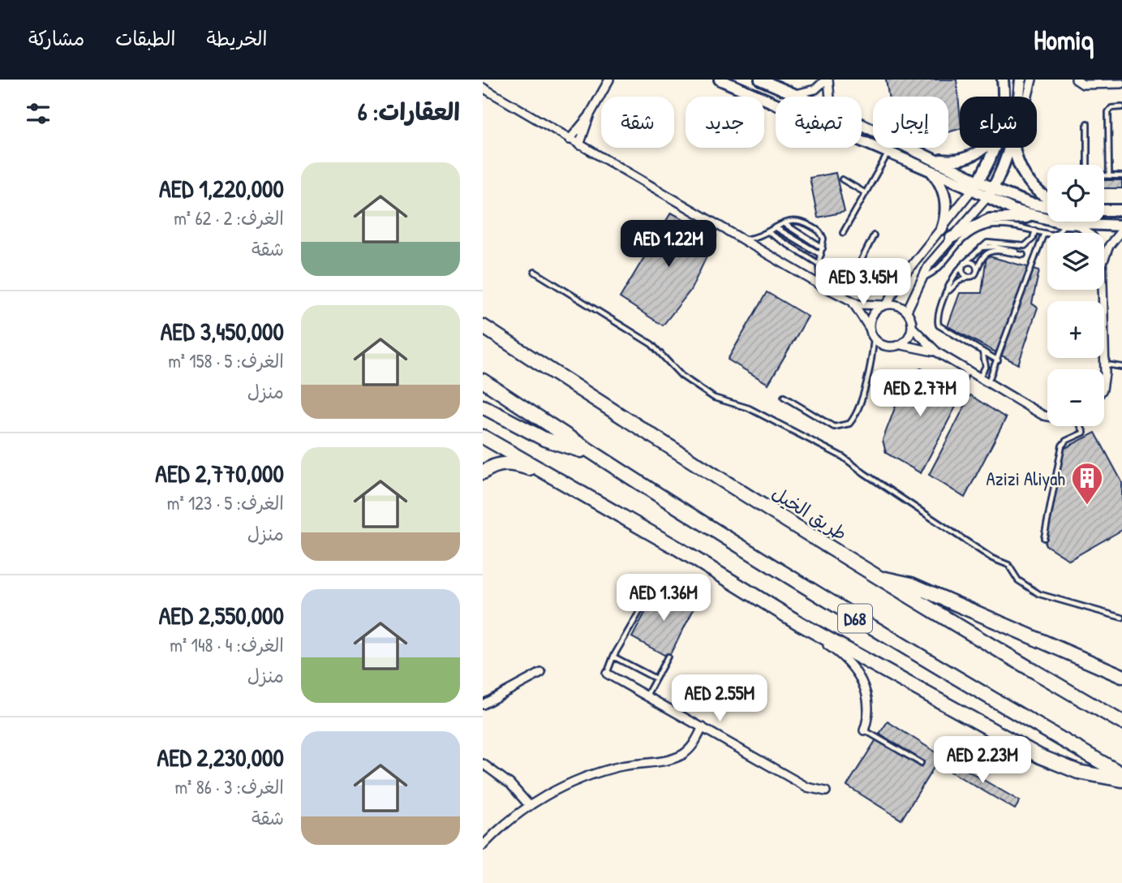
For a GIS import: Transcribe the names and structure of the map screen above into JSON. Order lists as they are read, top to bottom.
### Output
{
  "streets": {
    "highway": ["طريق الخيل", "D68"]
  },
  "places": {
    "building": ["Azizi Aliyah"]
  },
  "page": {
    "header": "Homiq",
    "nav": ["الخريطة", "الطبقات", "مشاركة"],
    "heading": "العقارات: 6",
    "chip": [
      "شراء",
      "إيجار",
      "تصفية",
      "جديد",
      "شقة"
    ],
    "list": [
      {
        "name": "AED 1,220,000",
        "note": "الغرف: 2 · 62 m² · شقة"
      },
      {
        "name": "AED 3,450,000",
        "note": "الغرف: 5 · 158 m² · منزل"
      },
      {
        "name": "AED 2,770,000",
        "note": "الغرف: 5 · 123 m² · منزل"
      },
      {
        "name": "AED 2,550,000",
        "note": "الغرف: 4 · 148 m² · منزل"
      },
      {
        "name": "AED 2,230,000",
        "note": "الغرف: 3 · 86 m² · شقة"
      }
    ],
    "map_buttons": ["+", "−"],
    "price": [
      "AED 1.22M",
      "AED 3.45M",
      "AED 2.77M",
      "AED 1.36M",
      "AED 2.55M",
      "AED 2.23M"
    ]
  }
}
